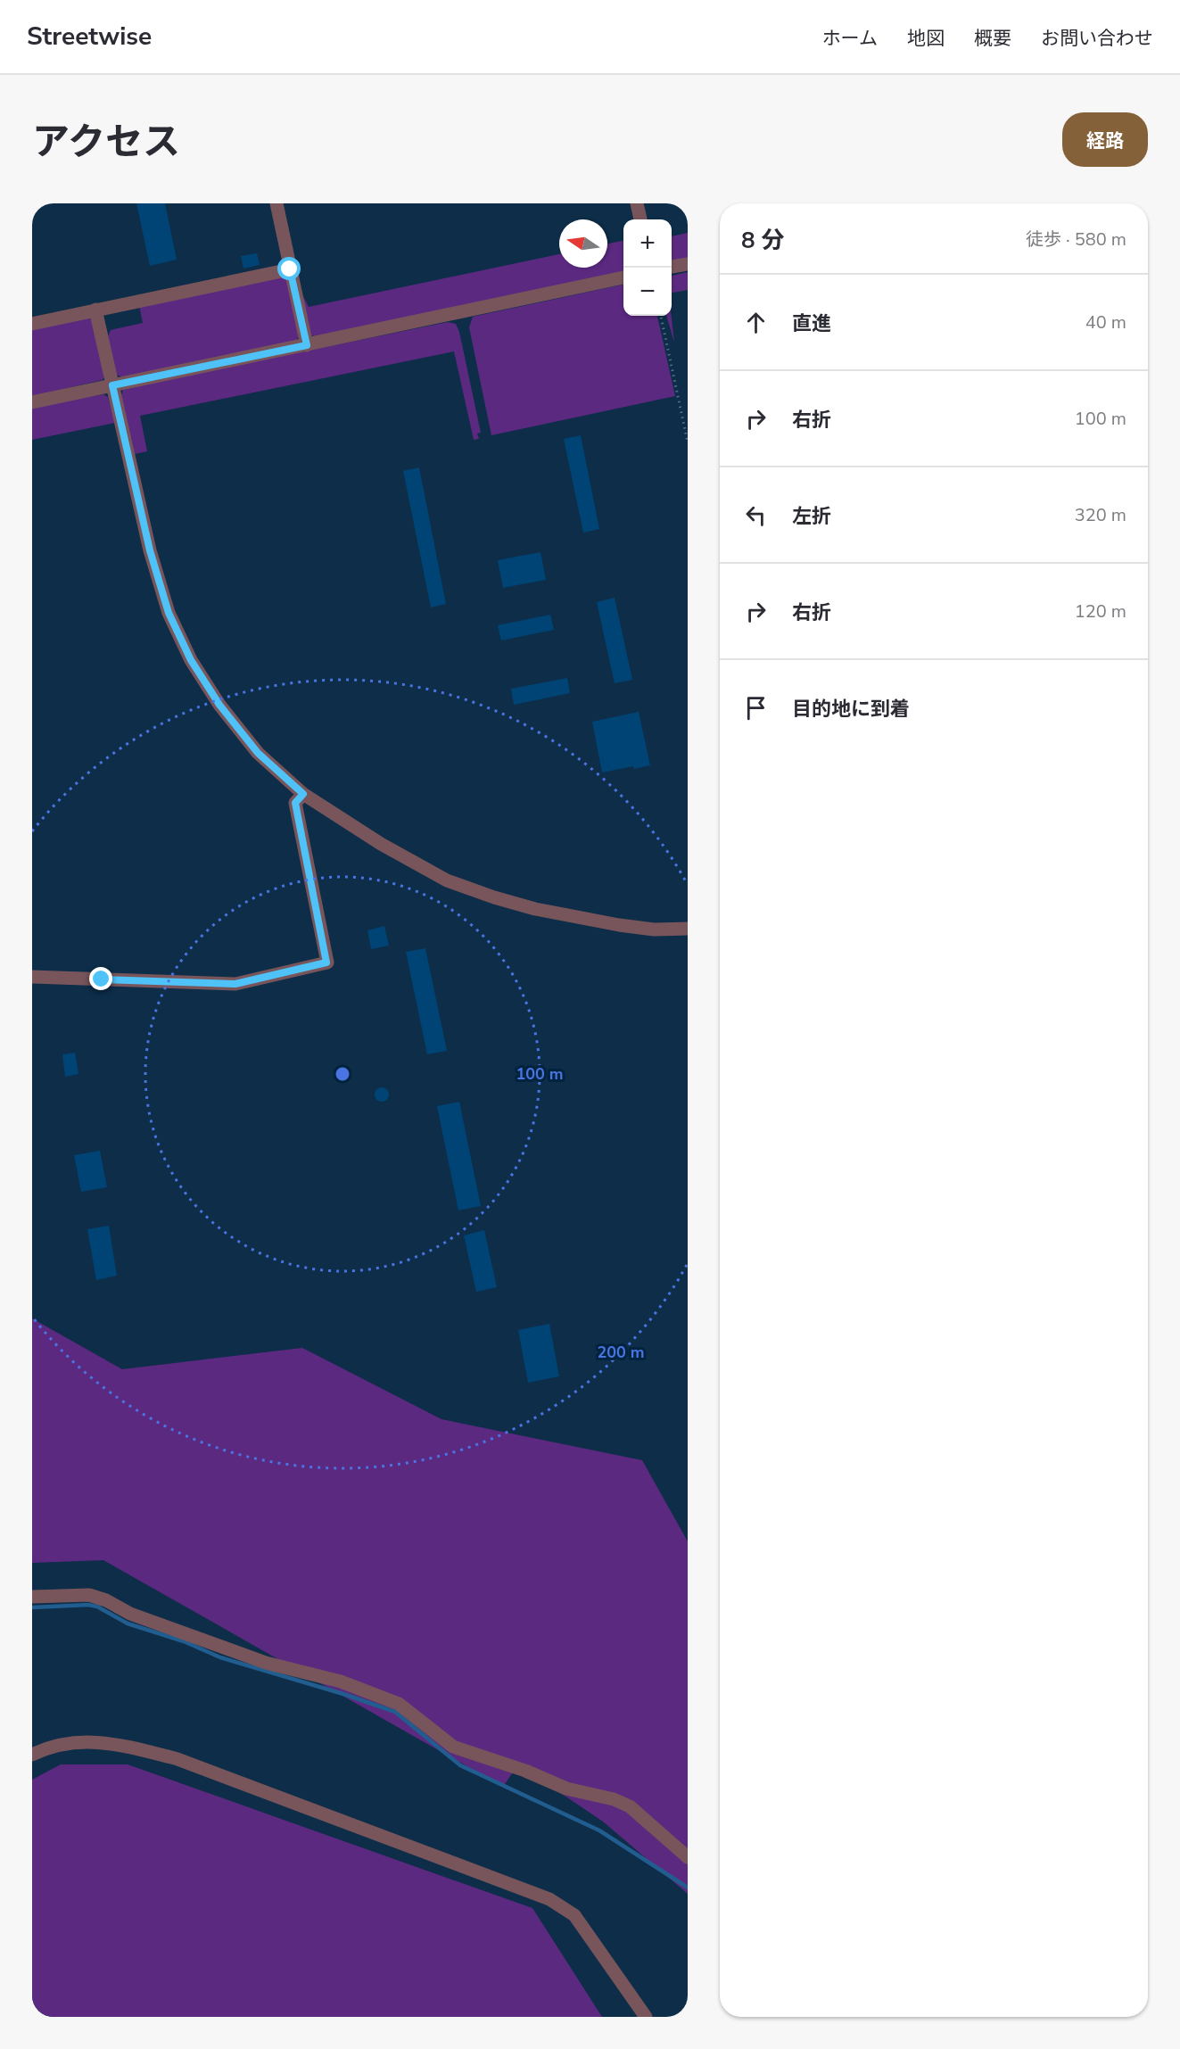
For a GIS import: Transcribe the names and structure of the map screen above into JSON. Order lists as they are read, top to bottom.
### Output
{
  "north": "left",
  "page": {
    "header": "Streetwise",
    "nav": [
      "ホーム",
      "地図",
      "概要",
      "お問い合わせ"
    ],
    "title": "アクセス",
    "buttons": "経路",
    "heading": ["8 分", "徒歩 · 580 m"],
    "map_buttons": ["+", "−"],
    "list": [
      ["直進", "40 m"],
      ["右折", "100 m"],
      ["左折", "320 m"],
      ["右折", "120 m"],
      "目的地に到着"
    ]
  },
  "rings": ["100 m", "200 m"]
}
